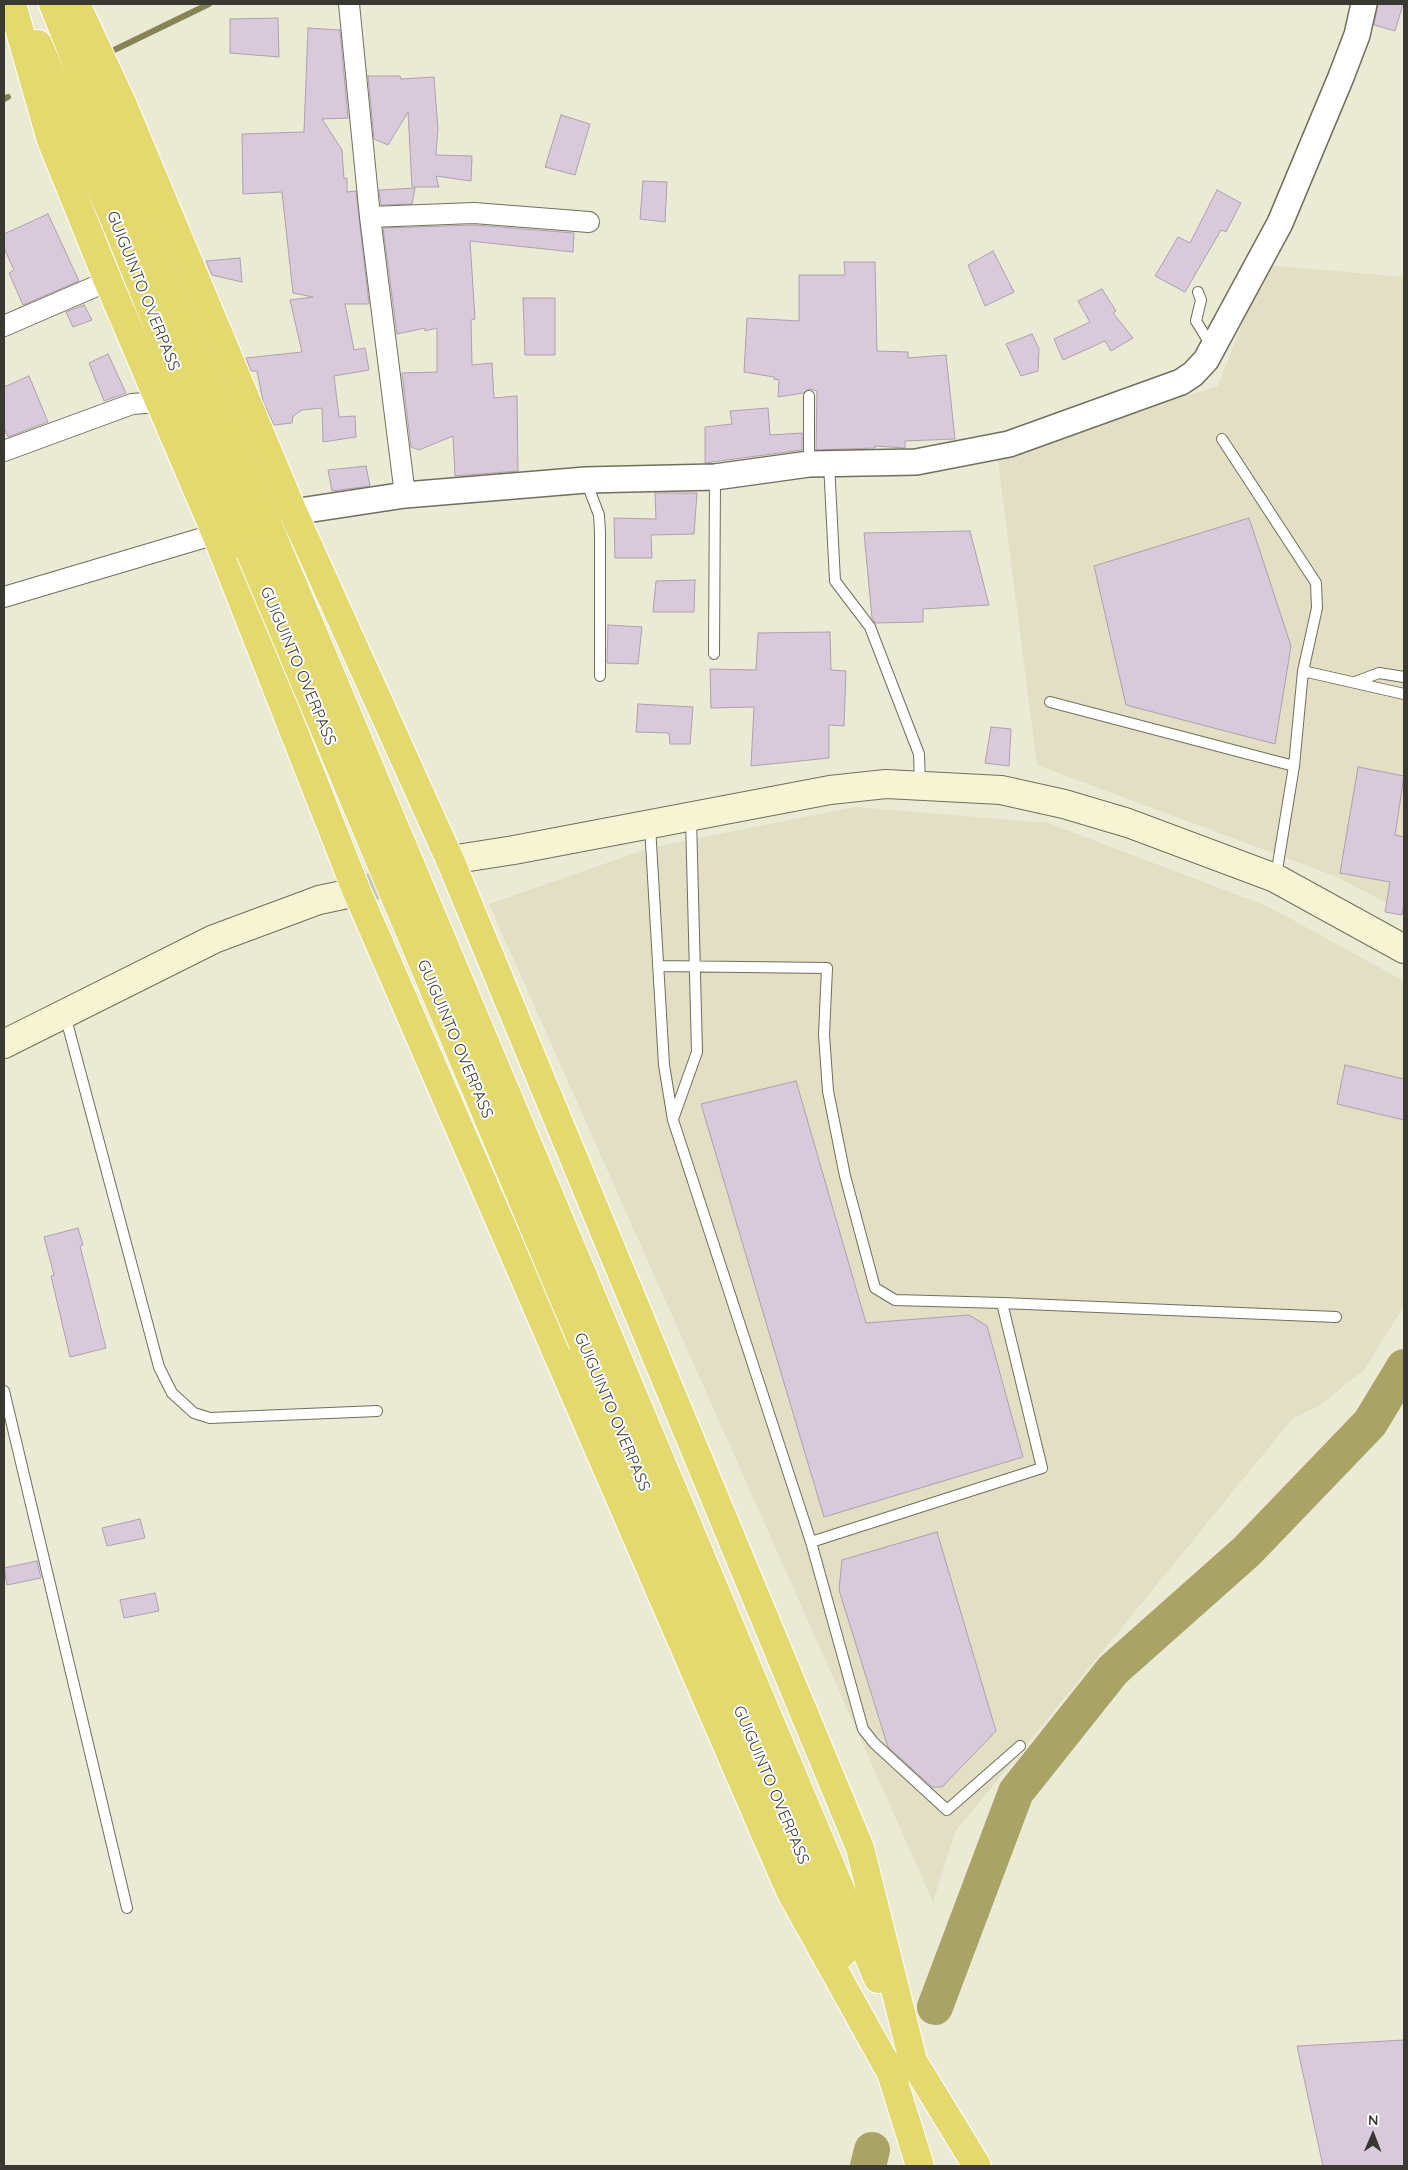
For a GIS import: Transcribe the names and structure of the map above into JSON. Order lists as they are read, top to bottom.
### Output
{
  "streets": {
    "highway": ["GUIGUINTO OVERPASS"]
  },
  "north": "top"
}
